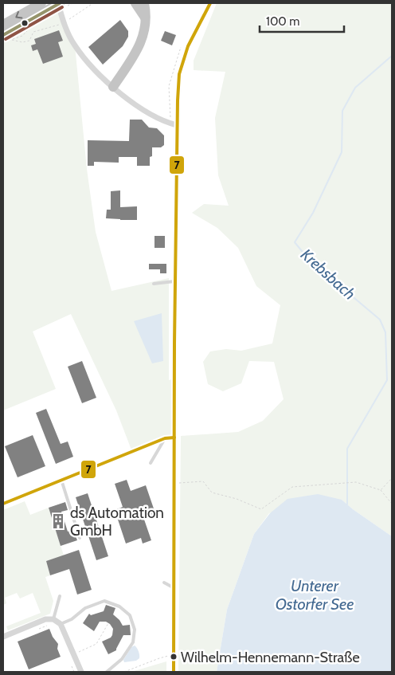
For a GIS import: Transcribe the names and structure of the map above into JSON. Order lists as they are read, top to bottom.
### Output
{
  "water": ["Krebsbach", "Unterer Ostorfer See"],
  "places": {
    "building": ["ds Automation GmbH"],
    "other": ["Wilhelm-Hennemann-Straße"]
  },
  "lines": ["transit line 7"],
  "scale_bar": "100 m"
}
